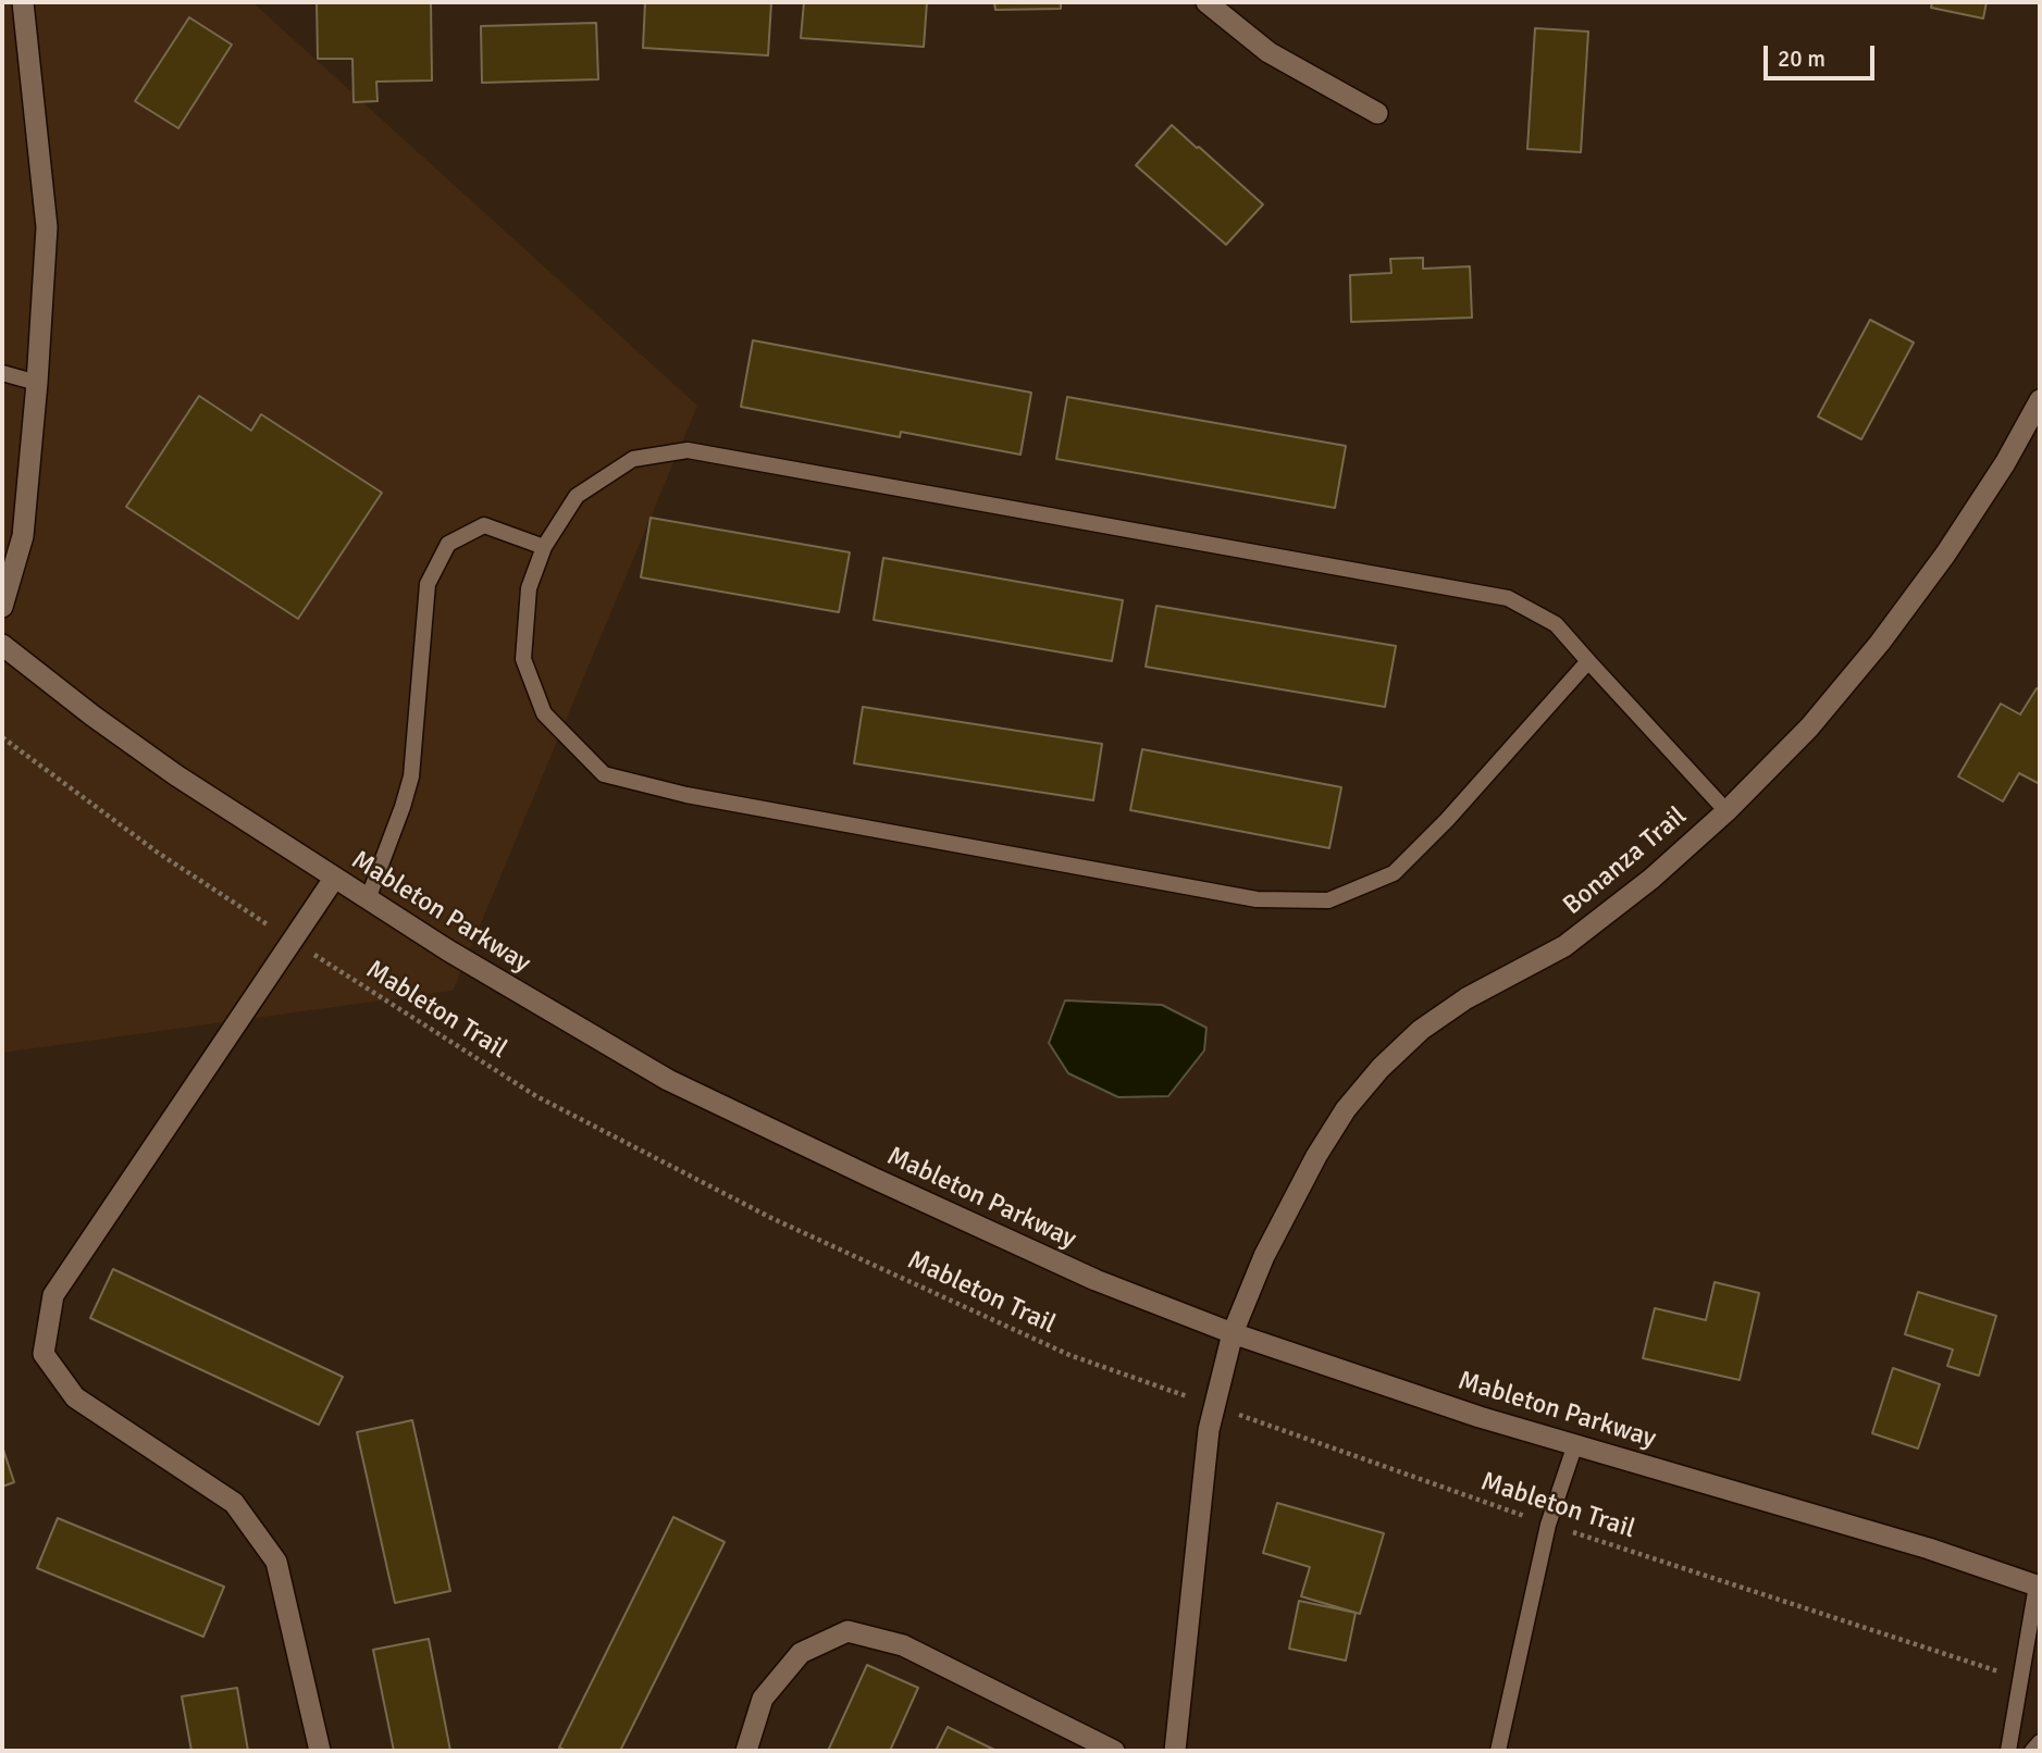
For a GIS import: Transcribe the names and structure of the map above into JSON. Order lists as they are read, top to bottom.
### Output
{
  "streets": {
    "street": ["Bonanza Trail", "Mableton Parkway"],
    "path": ["Mableton Trail"]
  },
  "crossings": [
    ["Bonanza Trail", "Mableton Parkway"],
    ["Bonanza Trail", "Mableton Trail"]
  ],
  "scale_bar": "20 m"
}
